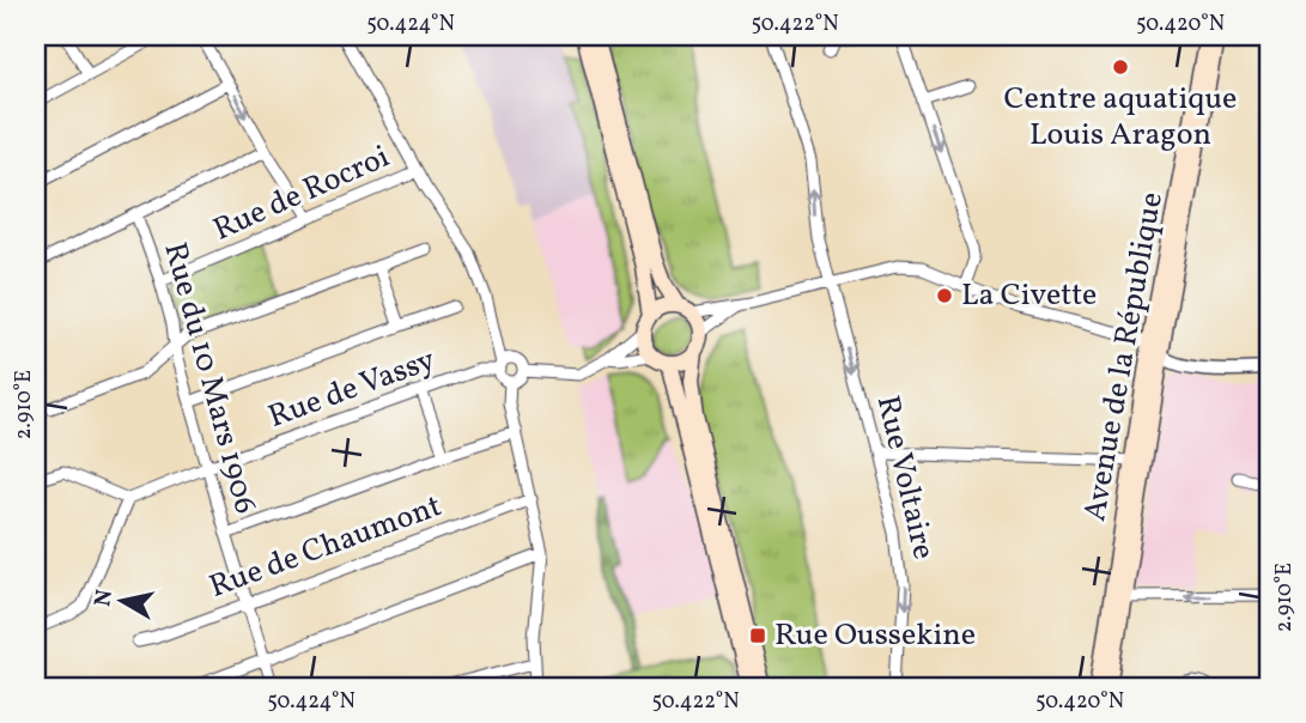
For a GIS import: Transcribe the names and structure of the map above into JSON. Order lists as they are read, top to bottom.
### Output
{
  "streets": {
    "main road": ["Avenue de la République"],
    "street": [
      "Rue de Rocroi",
      "Rue du 10 Mars 1906",
      "Rue de Vassy",
      "Rue Voltaire",
      "Rue de Chaumont"
    ]
  },
  "crossings": [
    ["Rue de Rocroi", "Rue du 10 Mars 1906"],
    ["Rue du 10 Mars 1906", "Rue de Vassy"],
    ["Rue du 10 Mars 1906", "Rue de Chaumont"]
  ],
  "places": {
    "other": ["Centre aquatique Louis Aragon", "La Civette"],
    "transit": ["Rue Oussekine"]
  },
  "north": "left",
  "coordinates": [
    "50.424°N",
    "50.422°N",
    "50.420°N",
    "2.910°E"
  ]
}
